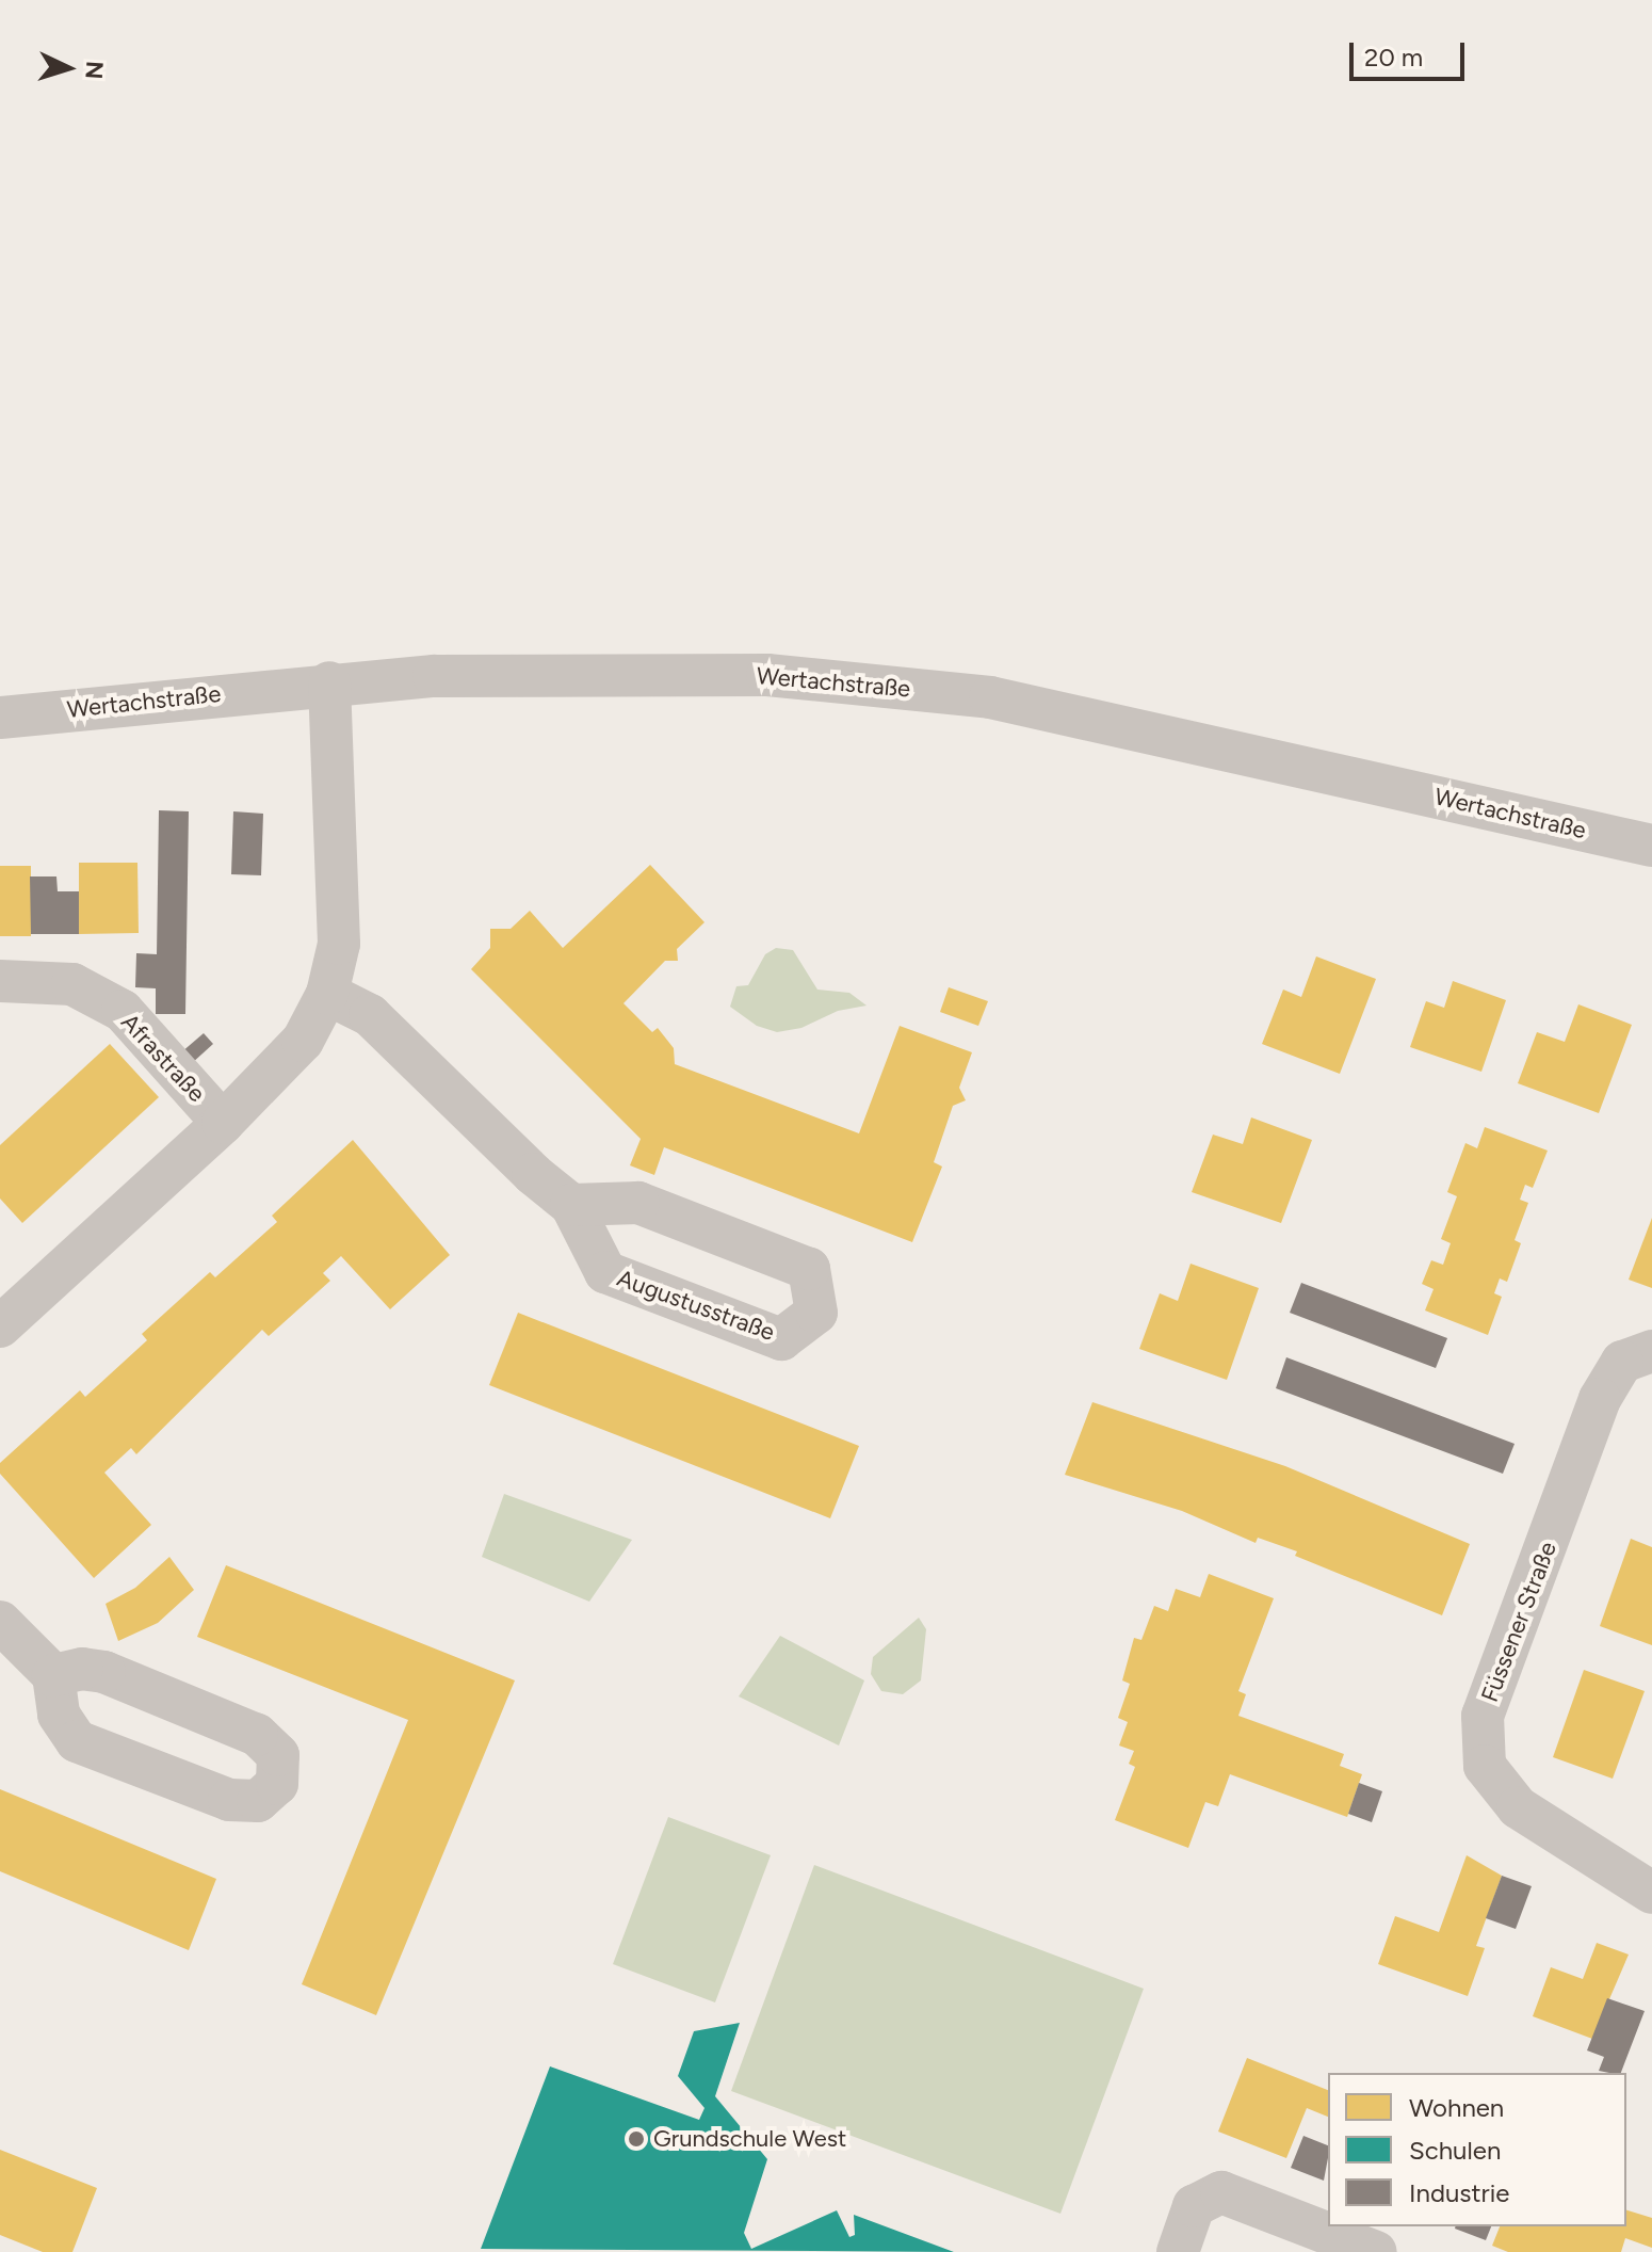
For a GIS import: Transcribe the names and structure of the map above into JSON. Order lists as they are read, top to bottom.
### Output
{
  "streets": {
    "street": [
      "Wertachstraße",
      "Afrastraße",
      "Augustusstraße",
      "Füssener Straße"
    ]
  },
  "places": ["Grundschule West"],
  "legend": ["Wohnen", "Schulen", "Industrie"],
  "scale_bar": "20 m",
  "north": "right"
}
